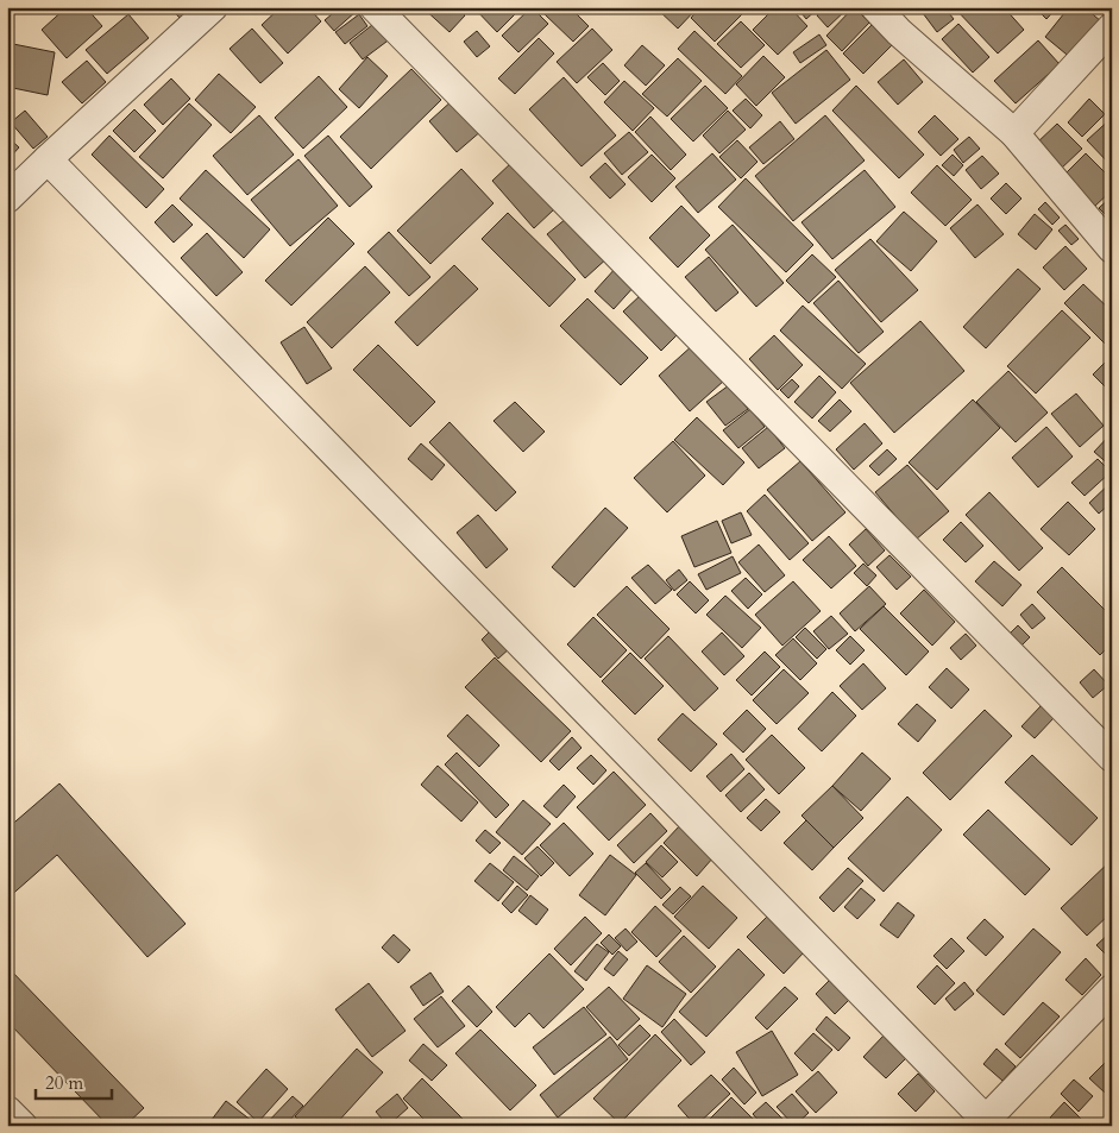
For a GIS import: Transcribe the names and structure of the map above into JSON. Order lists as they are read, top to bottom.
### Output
{
  "scale_bar": "20 m"
}
